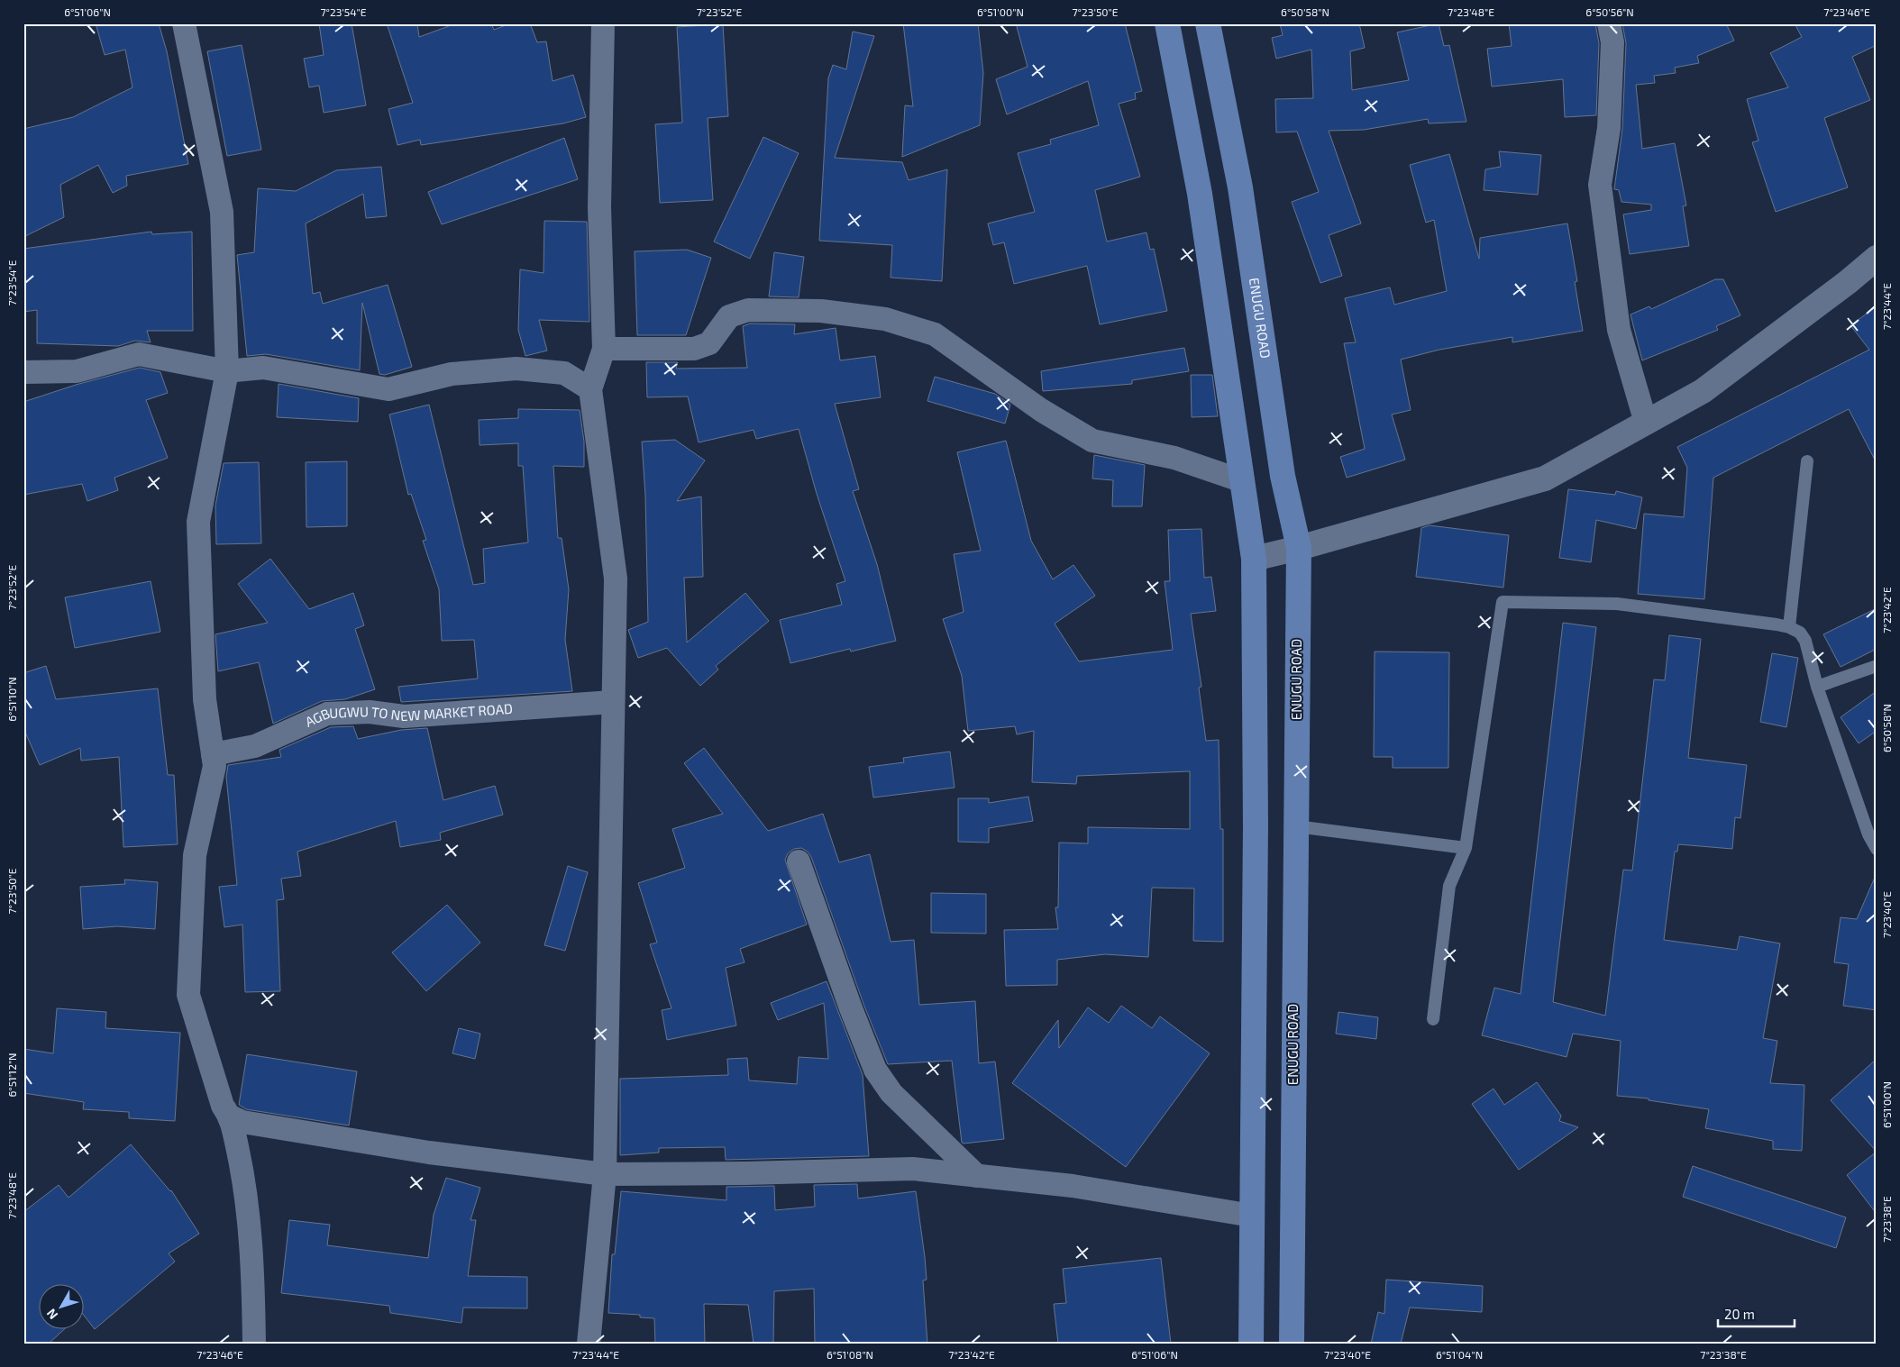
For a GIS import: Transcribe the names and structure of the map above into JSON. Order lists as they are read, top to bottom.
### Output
{
  "streets": {
    "main road": ["ENUGU ROAD"],
    "street": ["AGBUGWU TO NEW MARKET ROAD"]
  },
  "scale_bar": "20 m",
  "north": "bottom left",
  "coordinates": [
    "6°51'06\"N",
    "7°23'54\"E",
    "7°23'52\"E",
    "6°51'00\"N",
    "7°23'50\"E",
    "6°50'58\"N",
    "7°23'48\"E",
    "6°50'56\"N",
    "7°23'46\"E",
    "7°23'44\"E",
    "7°23'42\"E",
    "6°51'10\"N",
    "7°23'40\"E",
    "6°51'12\"N",
    "7°23'38\"E",
    "6°51'08\"N",
    "6°51'04\"N"
  ]
}
